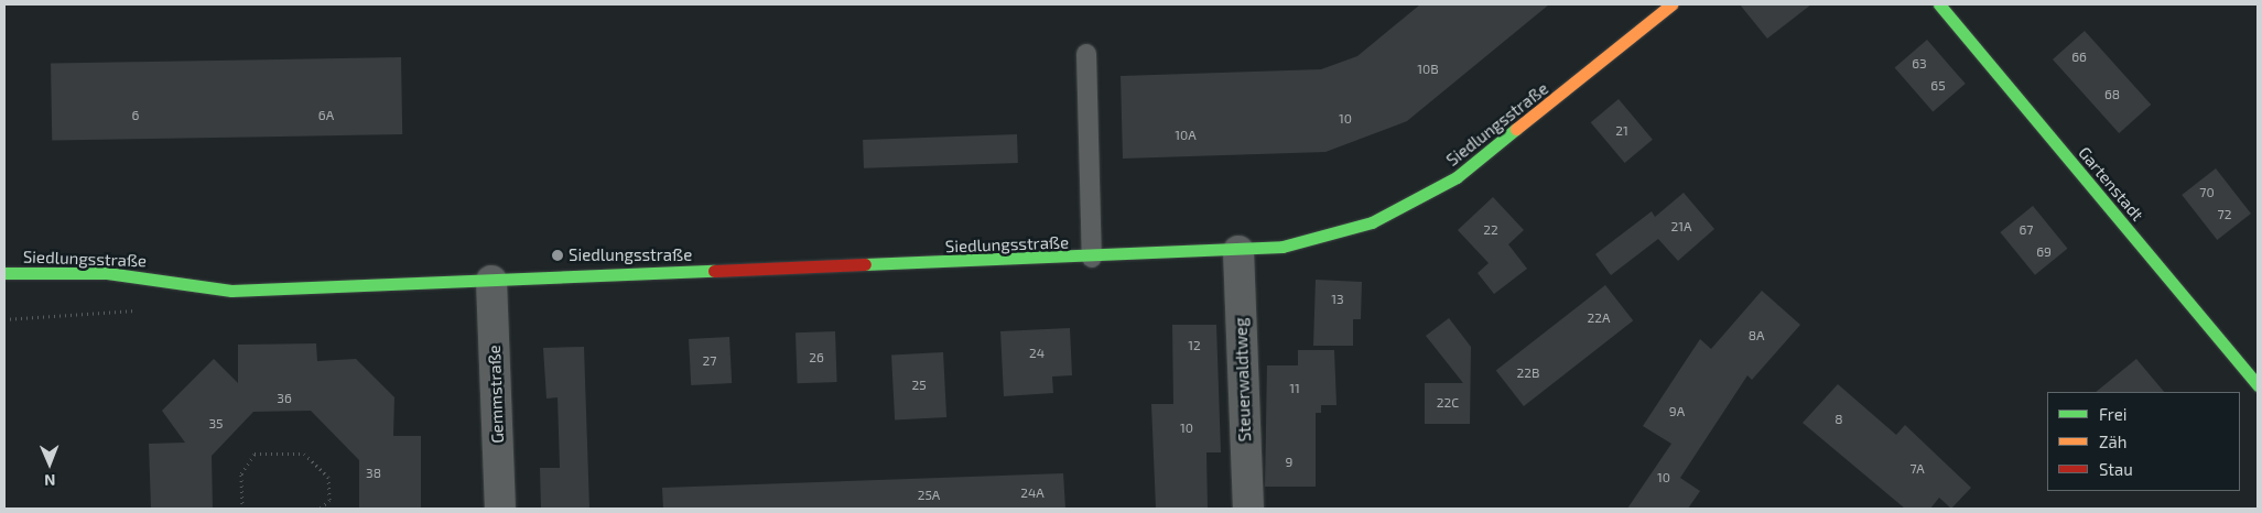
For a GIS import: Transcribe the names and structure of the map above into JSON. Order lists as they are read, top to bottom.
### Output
{
  "streets": {
    "street": [
      "Siedlungsstraße",
      "Gartenstadt",
      "Steuerwaldtweg",
      "Gemmstraße"
    ]
  },
  "crossings": [
    ["Siedlungsstraße", "Steuerwaldtweg"],
    ["Siedlungsstraße", "Gemmstraße"]
  ],
  "places": ["Siedlungsstraße"],
  "house_numbers": [
    "66",
    "63",
    "10B",
    "65",
    "68",
    "6",
    "6A",
    "10",
    "21",
    "10A",
    "70",
    "72",
    "21A",
    "22",
    "67",
    "69",
    "13",
    "22A",
    "8A",
    "12",
    "24",
    "26",
    "27",
    "22B",
    "25",
    "11",
    "36",
    "22C",
    "9A",
    "8",
    "35",
    "10",
    "9",
    "7A",
    "38",
    "10",
    "24A",
    "25A"
  ],
  "legend": ["Frei", "Zäh", "Stau"],
  "north": "bottom"
}
